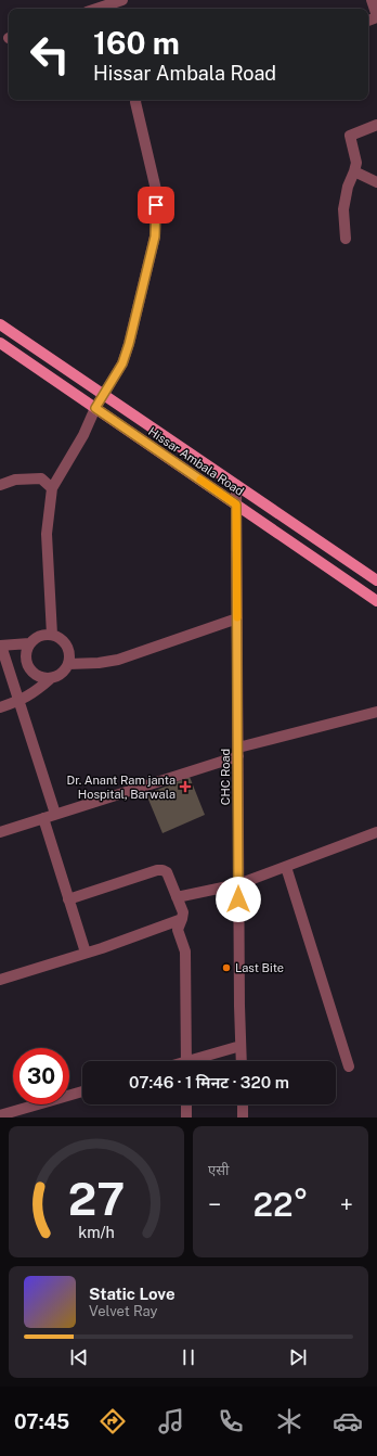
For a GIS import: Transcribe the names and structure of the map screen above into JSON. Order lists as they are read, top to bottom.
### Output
{
  "streets": {
    "main road": ["Hissar Ambala Road"],
    "street": ["CHC Road"]
  },
  "crossings": [
    ["Hissar Ambala Road", "CHC Road"]
  ],
  "places": {
    "health": ["Dr. Anant Ram janta Hospital, Barwala"],
    "other": ["Last Bite"]
  },
  "page": {
    "turn": ["160 m", "Hissar Ambala Road"],
    "limit": "30",
    "trip": "07:46 · 1 मिनट · 320 m",
    "tile": "एसी",
    "heat": ["−", "22°", "+"],
    "song": ["Static Love", "Velvet Ray"],
    "tabs": "07:45",
    "gauge": ["27", "km/h"]
  }
}
